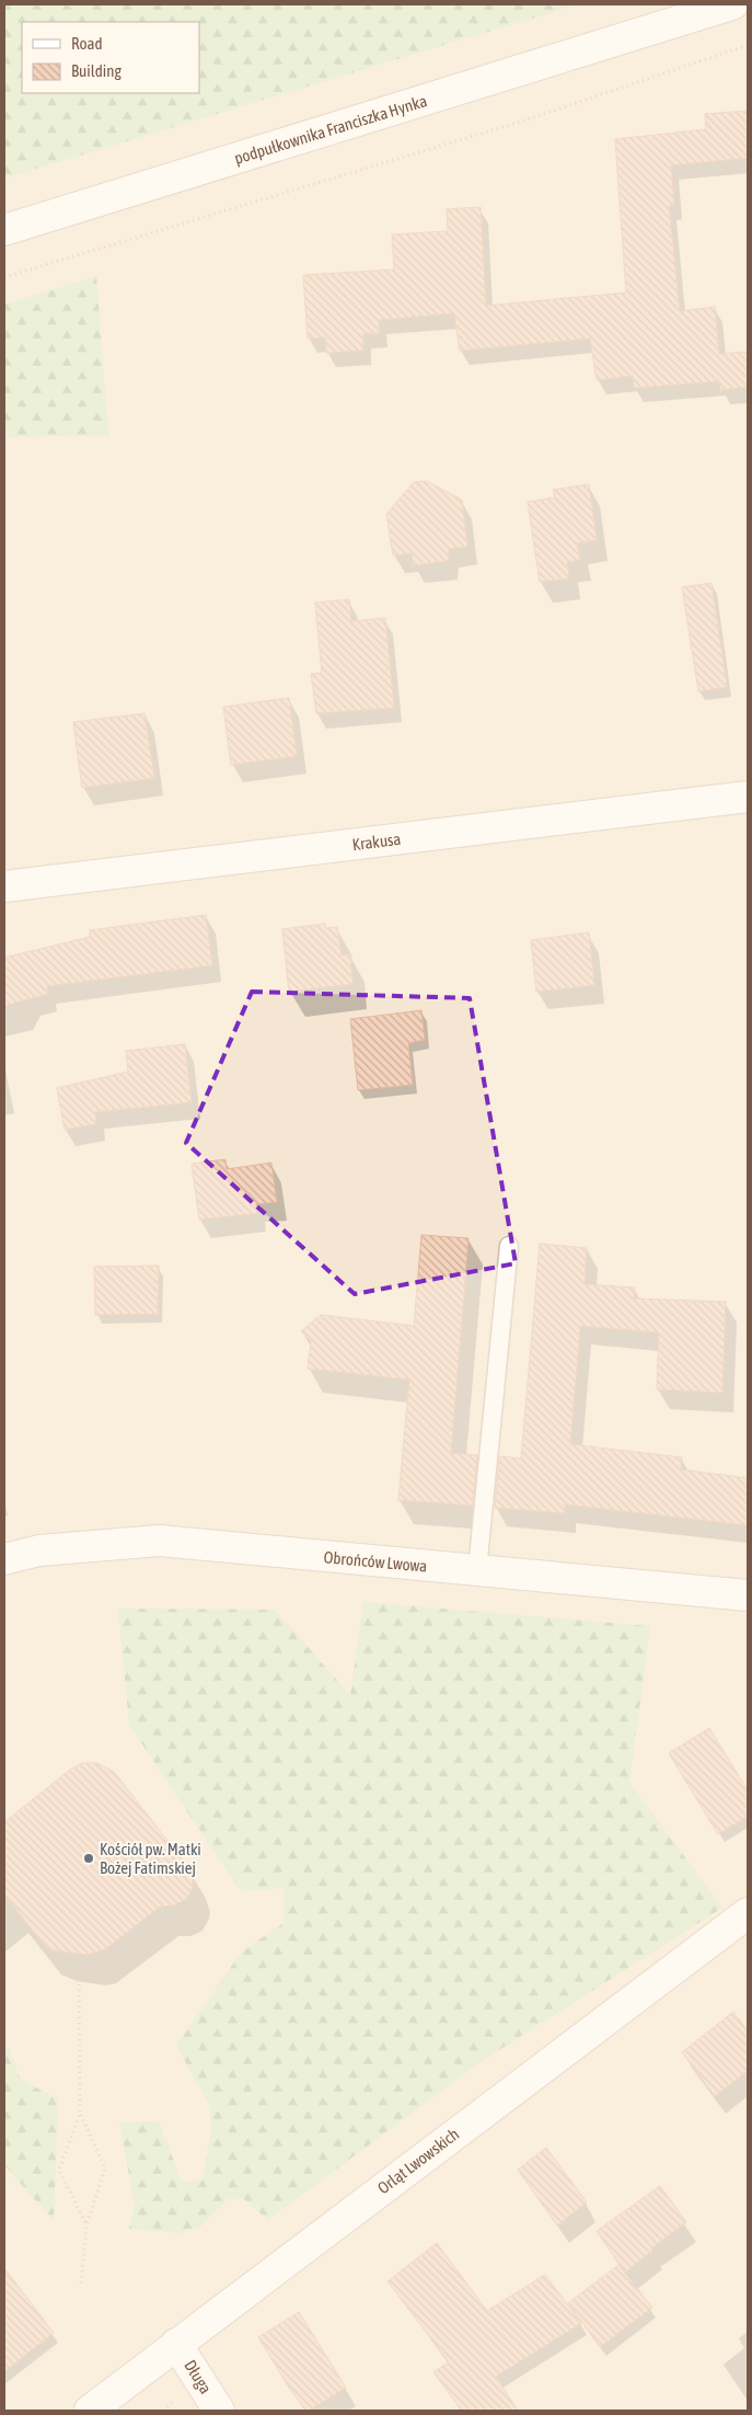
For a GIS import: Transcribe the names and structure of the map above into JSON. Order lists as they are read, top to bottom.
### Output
{
  "streets": {
    "street": [
      "podpułkownika Franciszka Hynka",
      "Krakusa",
      "Obrońców Lwowa",
      "Orląt Lwowskich",
      "Długa"
    ]
  },
  "crossings": [
    ["Orląt Lwowskich", "Długa"]
  ],
  "places": ["Kościół pw. Matki Bożej Fatimskiej"],
  "legend": ["Road", "Building"]
}
